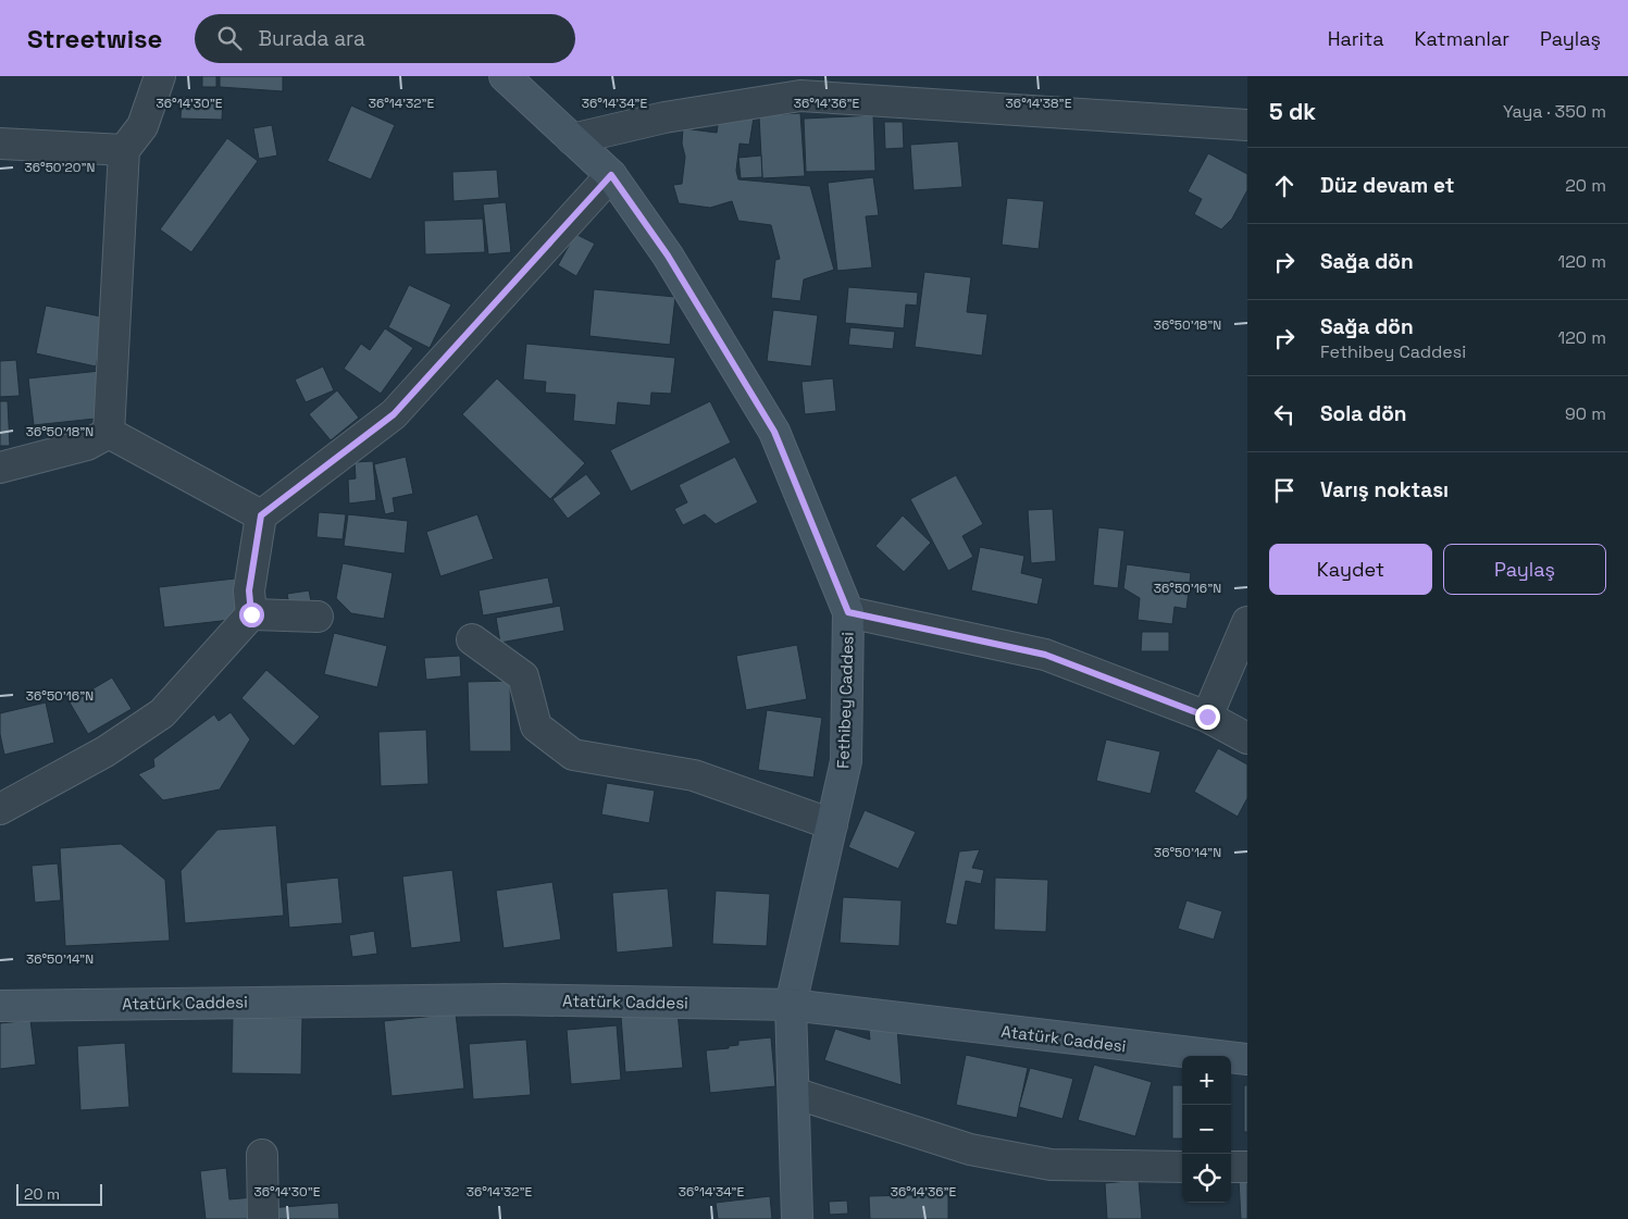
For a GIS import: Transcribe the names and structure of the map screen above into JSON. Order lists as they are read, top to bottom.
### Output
{
  "streets": {
    "street": ["Fethibey Caddesi", "Atatürk Caddesi"]
  },
  "crossings": [
    ["Fethibey Caddesi", "Atatürk Caddesi"]
  ],
  "scale_bar": "20 m",
  "page": {
    "header": "Streetwise",
    "search": "Burada ara",
    "nav": ["Harita", "Katmanlar", "Paylaş"],
    "heading": ["5 dk", "Yaya · 350 m"],
    "list": [
      ["Düz devam et", "20 m"],
      ["Sağa dön", "120 m"],
      ["Sağa dön", "Fethibey Caddesi", "120 m"],
      ["Sola dön", "90 m"],
      "Varış noktası"
    ],
    "buttons": ["Kaydet", "Paylaş"],
    "map_buttons": ["+", "−"],
    "scale": "20 m"
  },
  "coordinates": [
    "36°14'30\"E",
    "36°14'32\"E",
    "36°14'34\"E",
    "36°14'36\"E",
    "36°14'38\"E",
    "36°50'20\"N",
    "36°50'18\"N",
    "36°50'16\"N",
    "36°50'14\"N"
  ]
}
